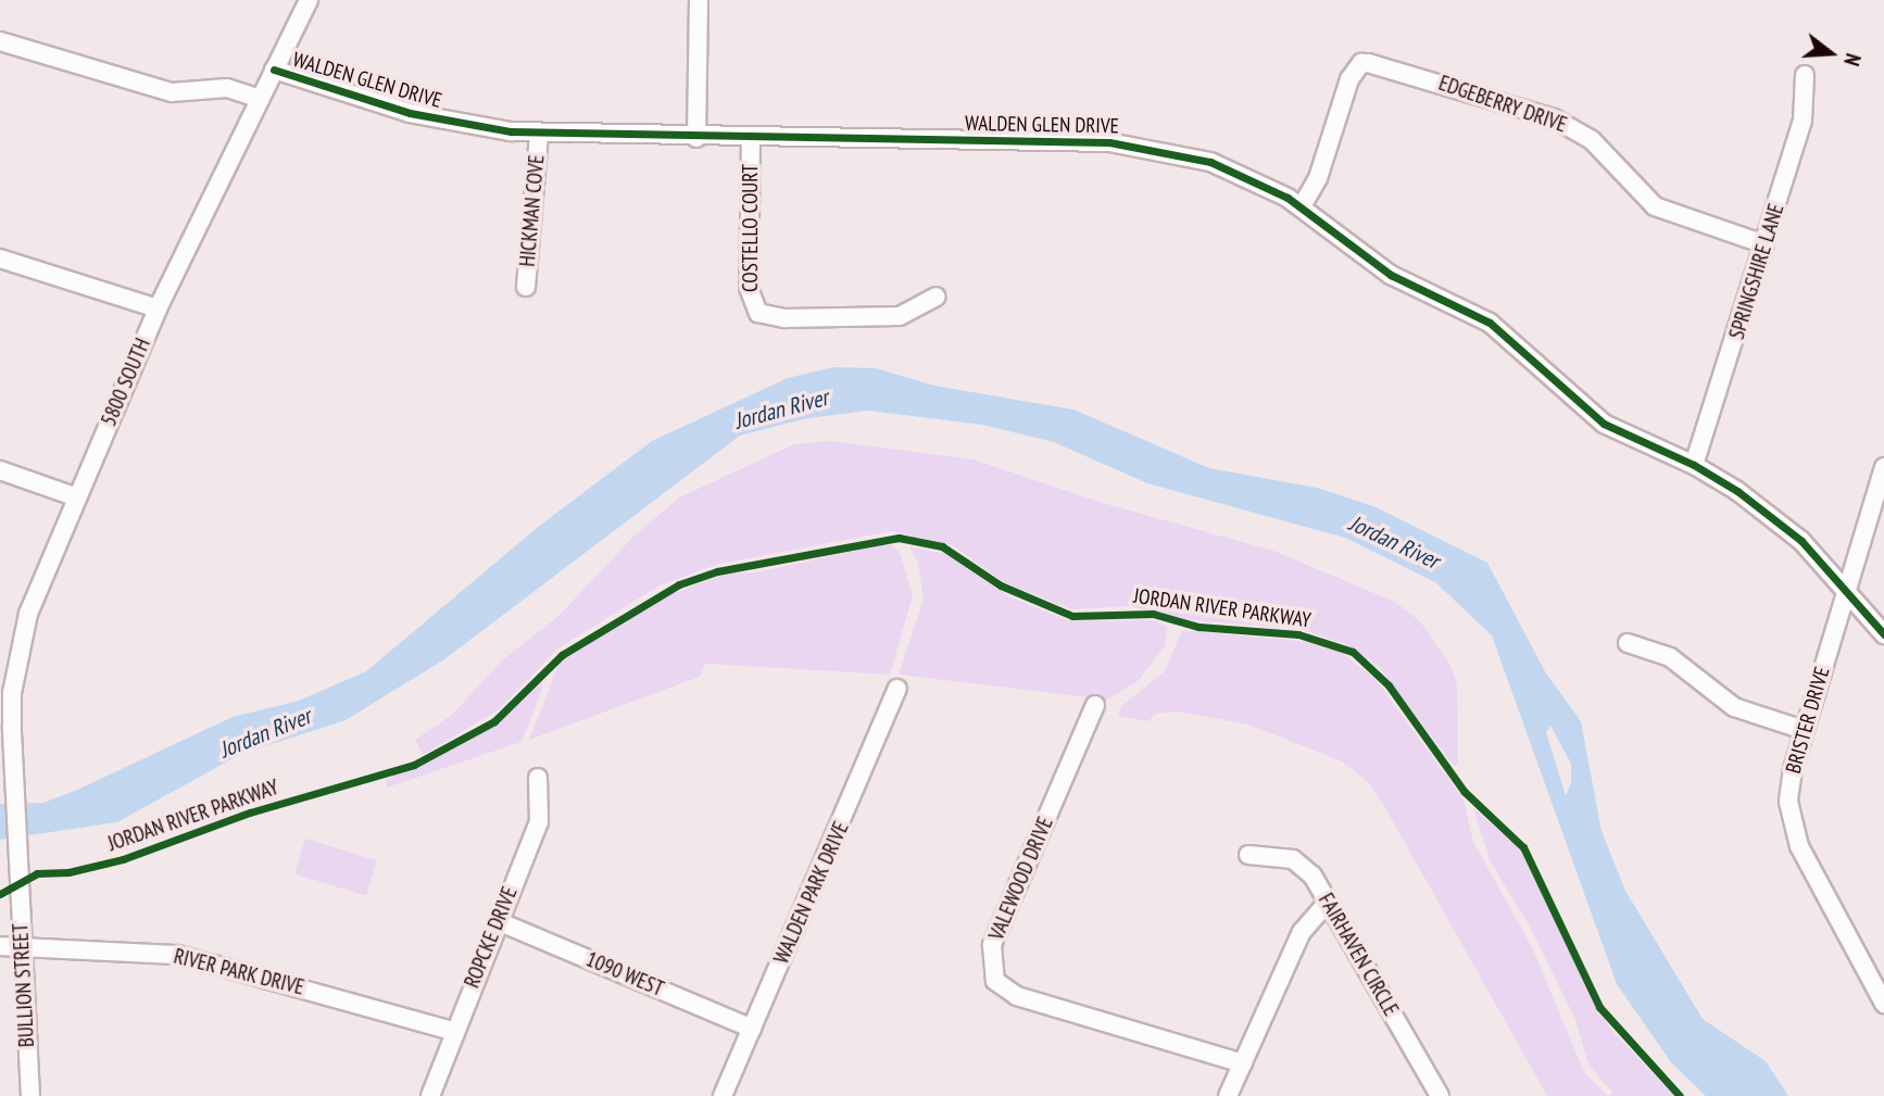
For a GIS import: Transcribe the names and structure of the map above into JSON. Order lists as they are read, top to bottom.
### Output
{
  "streets": {
    "street": [
      "WALDEN GLEN DRIVE",
      "EDGEBERRY DRIVE",
      "HICKMAN COVE",
      "COSTELLO COURT",
      "SPRINGSHIRE LANE",
      "5800 SOUTH",
      "BRISTER DRIVE",
      "VALEWOOD DRIVE",
      "WALDEN PARK DRIVE",
      "ROPCKE DRIVE",
      "FAIRHAVEN CIRCLE",
      "RIVER PARK DRIVE",
      "1090 WEST",
      "BULLION STREET"
    ],
    "cycle path": ["JORDAN RIVER PARKWAY"]
  },
  "crossings": [
    ["WALDEN GLEN DRIVE", "EDGEBERRY DRIVE"],
    ["WALDEN GLEN DRIVE", "HICKMAN COVE"],
    ["WALDEN GLEN DRIVE", "COSTELLO COURT"],
    ["WALDEN GLEN DRIVE", "SPRINGSHIRE LANE"],
    ["WALDEN GLEN DRIVE", "5800 SOUTH"],
    ["WALDEN GLEN DRIVE", "BRISTER DRIVE"],
    ["EDGEBERRY DRIVE", "SPRINGSHIRE LANE"],
    ["5800 SOUTH", "BULLION STREET"],
    ["WALDEN PARK DRIVE", "1090 WEST"],
    ["ROPCKE DRIVE", "RIVER PARK DRIVE"],
    ["ROPCKE DRIVE", "1090 WEST"],
    ["RIVER PARK DRIVE", "BULLION STREET"]
  ],
  "water": ["Jordan River"],
  "north": "right"
}
